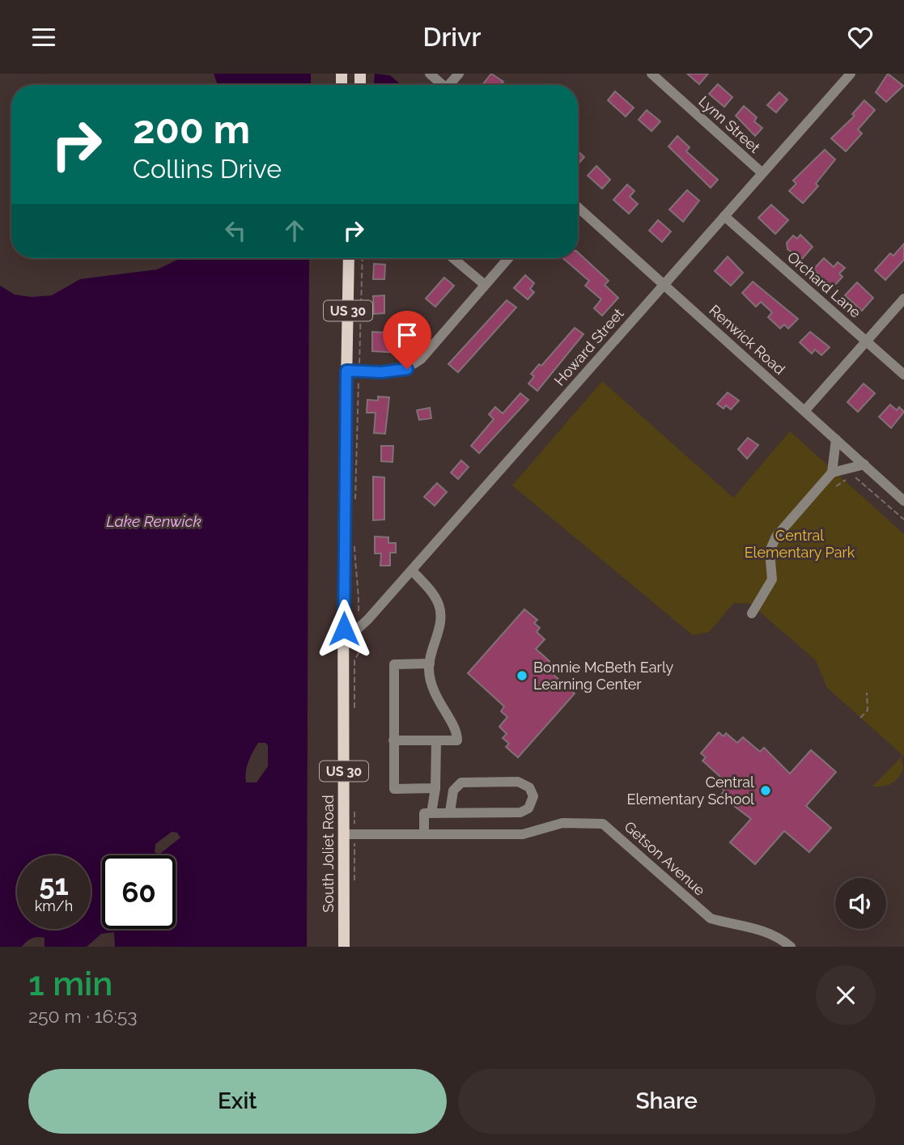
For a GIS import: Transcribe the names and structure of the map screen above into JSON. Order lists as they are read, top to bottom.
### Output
{
  "streets": {
    "main road": ["US 30", "South Joliet Road"],
    "street": [
      "Lynn Street",
      "Orchard Lane",
      "Renwick Road",
      "Howard Street",
      "Getson Avenue"
    ]
  },
  "crossings": [
    ["Lynn Street", "Howard Street"],
    ["Orchard Lane", "Howard Street"],
    ["Renwick Road", "Howard Street"],
    ["Howard Street", "South Joliet Road"],
    ["South Joliet Road", "Getson Avenue"]
  ],
  "water": ["Lake Renwick"],
  "parks": ["Central Elementary Park"],
  "places": ["Bonnie McBeth Early Learning Center", "Central Elementary School"],
  "page": {
    "header": "Drivr",
    "turn": ["200 m", "Collins Drive"],
    "speed": "51 km/h",
    "limit": "60",
    "heading": ["1 min", "250 m · 16:53"],
    "buttons": ["Exit", "Share"]
  }
}
